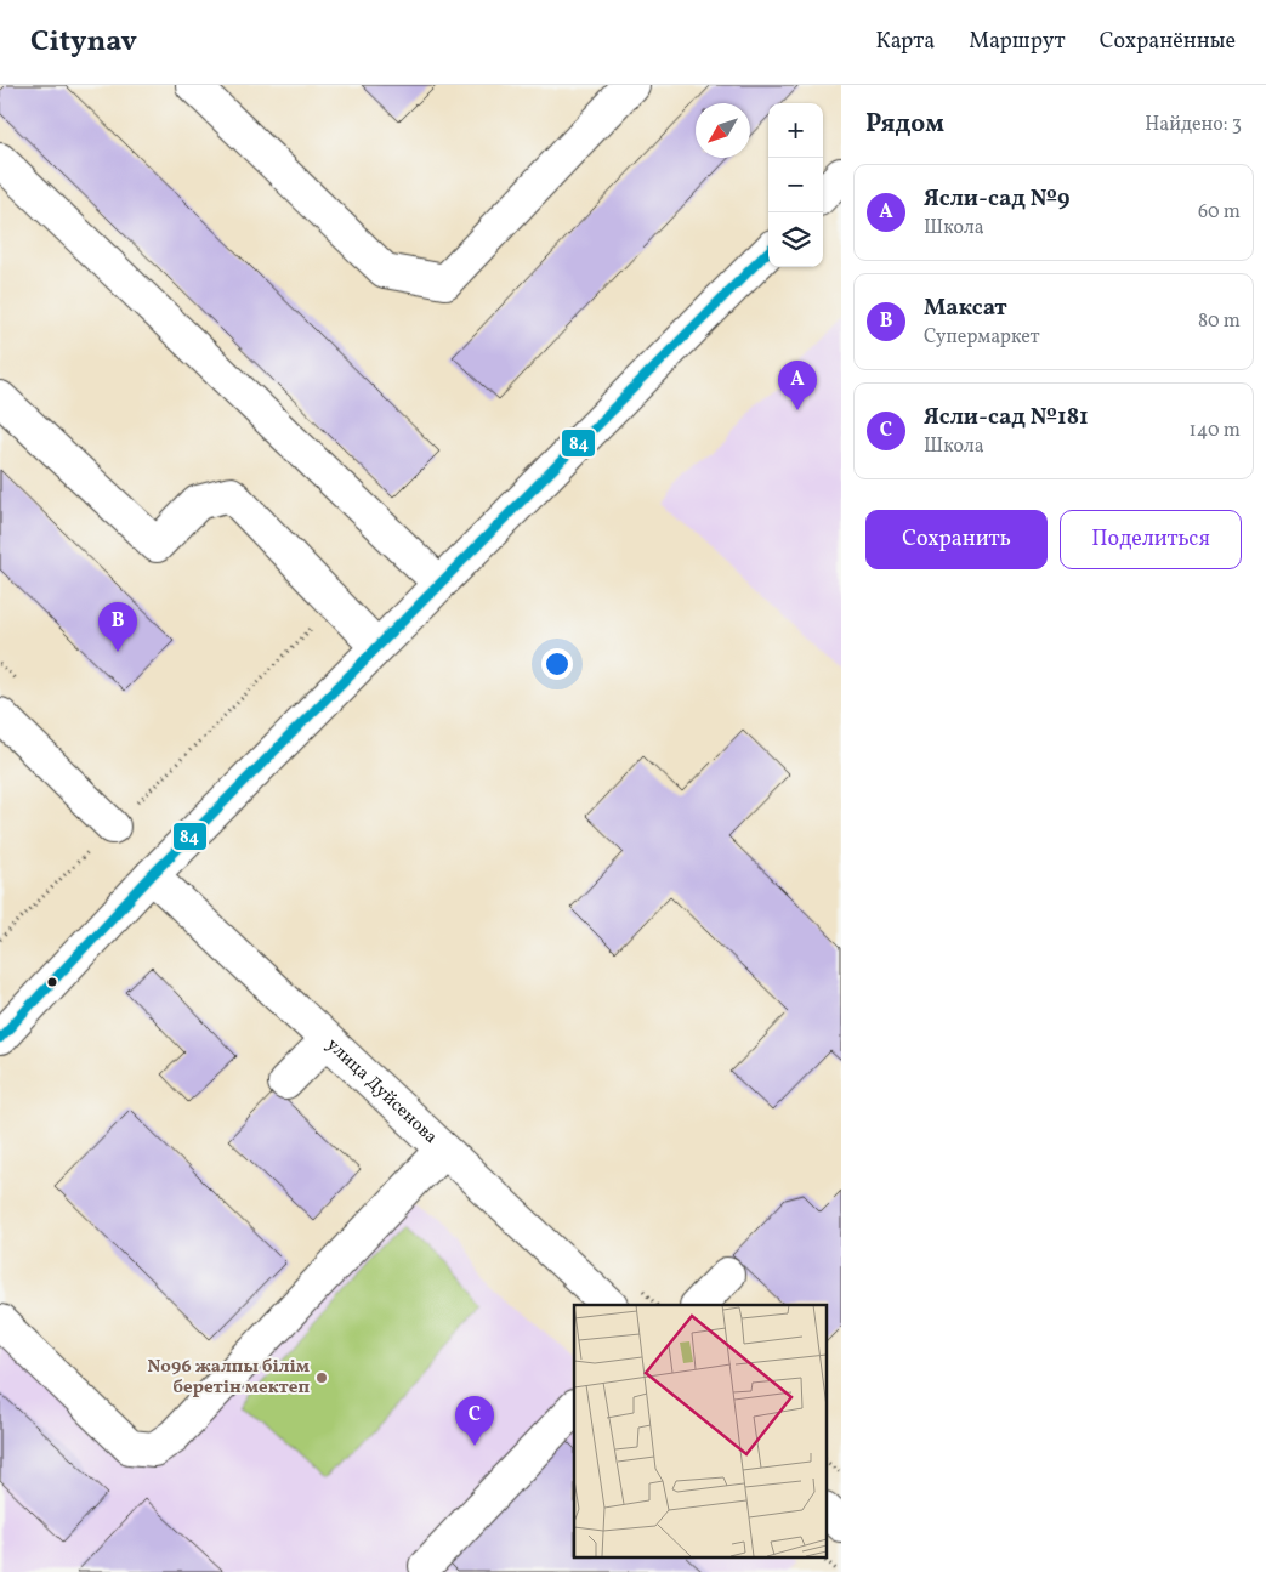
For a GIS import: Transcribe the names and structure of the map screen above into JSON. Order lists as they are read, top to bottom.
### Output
{
  "streets": {
    "street": ["улица Дуйсенова"]
  },
  "places": ["No96 жалпы білім беретін мектеп"],
  "lines": ["transit line 84"],
  "north": "bottom left",
  "page": {
    "header": "Citynav",
    "nav": ["Карта", "Маршрут", "Сохранённые"],
    "heading": ["Рядом", "Найдено: 3"],
    "map_buttons": ["+", "−"],
    "list": [
      {
        "mark": "A",
        "name": "Ясли-сад №9",
        "note": "Школа",
        "value": "60 m"
      },
      {
        "mark": "B",
        "name": "Максат",
        "note": "Супермаркет",
        "value": "80 m"
      },
      {
        "mark": "C",
        "name": "Ясли-сад №181",
        "note": "Школа",
        "value": "140 m"
      }
    ],
    "pins": ["A", "B", "C"],
    "buttons": ["Сохранить", "Поделиться"]
  }
}
